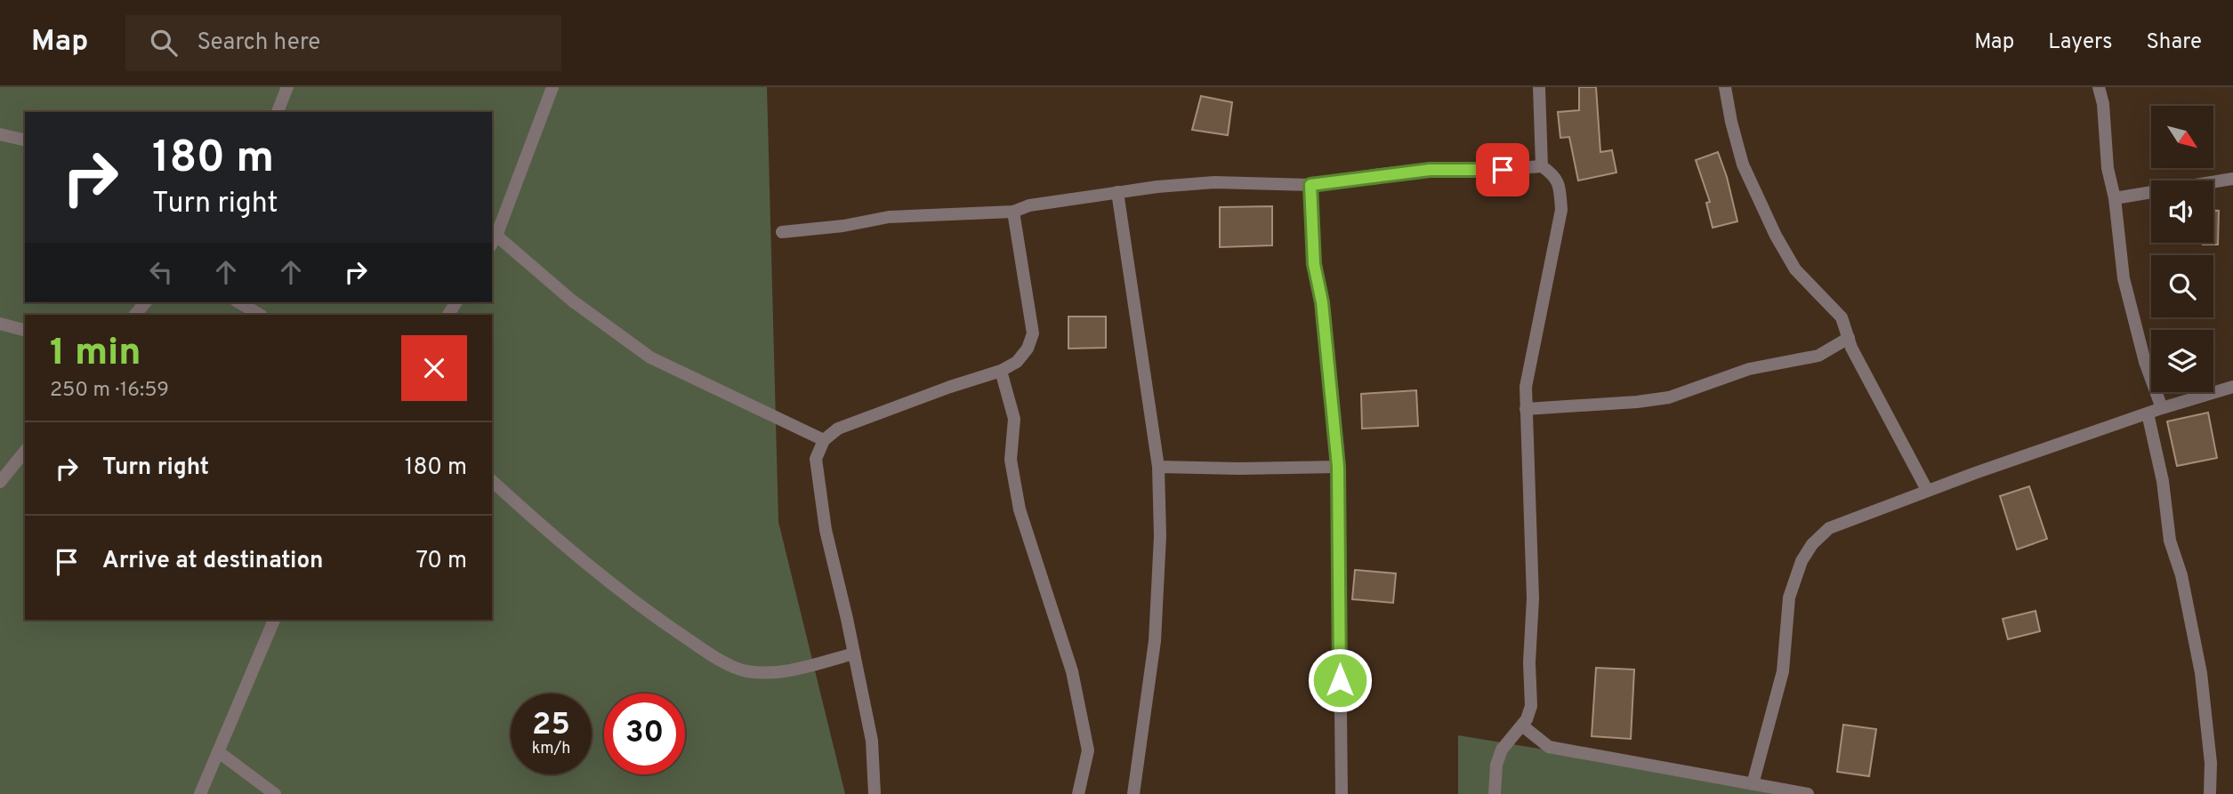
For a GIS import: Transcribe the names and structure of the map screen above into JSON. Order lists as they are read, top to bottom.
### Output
{
  "north": "bottom right",
  "page": {
    "header": "Map",
    "search": "Search here",
    "nav": ["Map", "Layers", "Share"],
    "turn": ["180 m", "Turn right"],
    "heading": ["1 min", "250 m · 16:59"],
    "list": [
      {
        "name": "Turn right",
        "value": "180 m"
      },
      {
        "name": "Arrive at destination",
        "value": "70 m"
      }
    ],
    "speed": "25 km/h",
    "limit": "30"
  }
}
